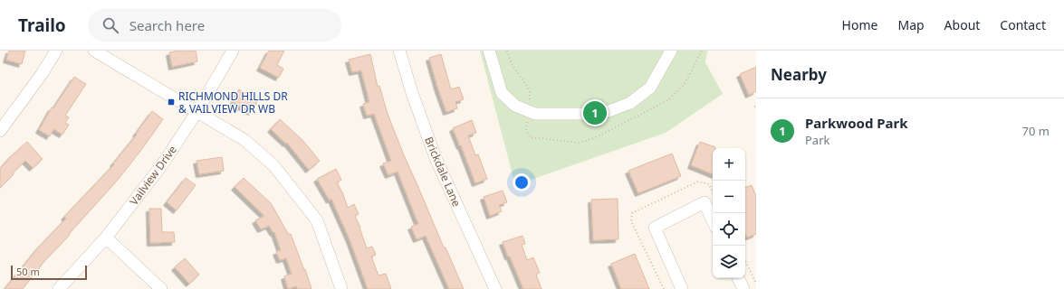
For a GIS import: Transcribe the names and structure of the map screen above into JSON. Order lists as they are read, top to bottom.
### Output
{
  "streets": {
    "street": ["Brickdale Lane", "Vailview Drive"]
  },
  "places": {
    "transit": ["RICHMOND HILLS DR & VAILVIEW DR WB"]
  },
  "scale_bar": "50 m",
  "page": {
    "header": "Trailo",
    "search": "Search here",
    "nav": [
      "Home",
      "Map",
      "About",
      "Contact"
    ],
    "heading": "Nearby",
    "list": [
      {
        "mark": "1",
        "name": "Parkwood Park",
        "note": "Park",
        "value": "70 m"
      }
    ],
    "pins": "1",
    "map_buttons": ["+", "−"],
    "scale": "50 m"
  }
}
